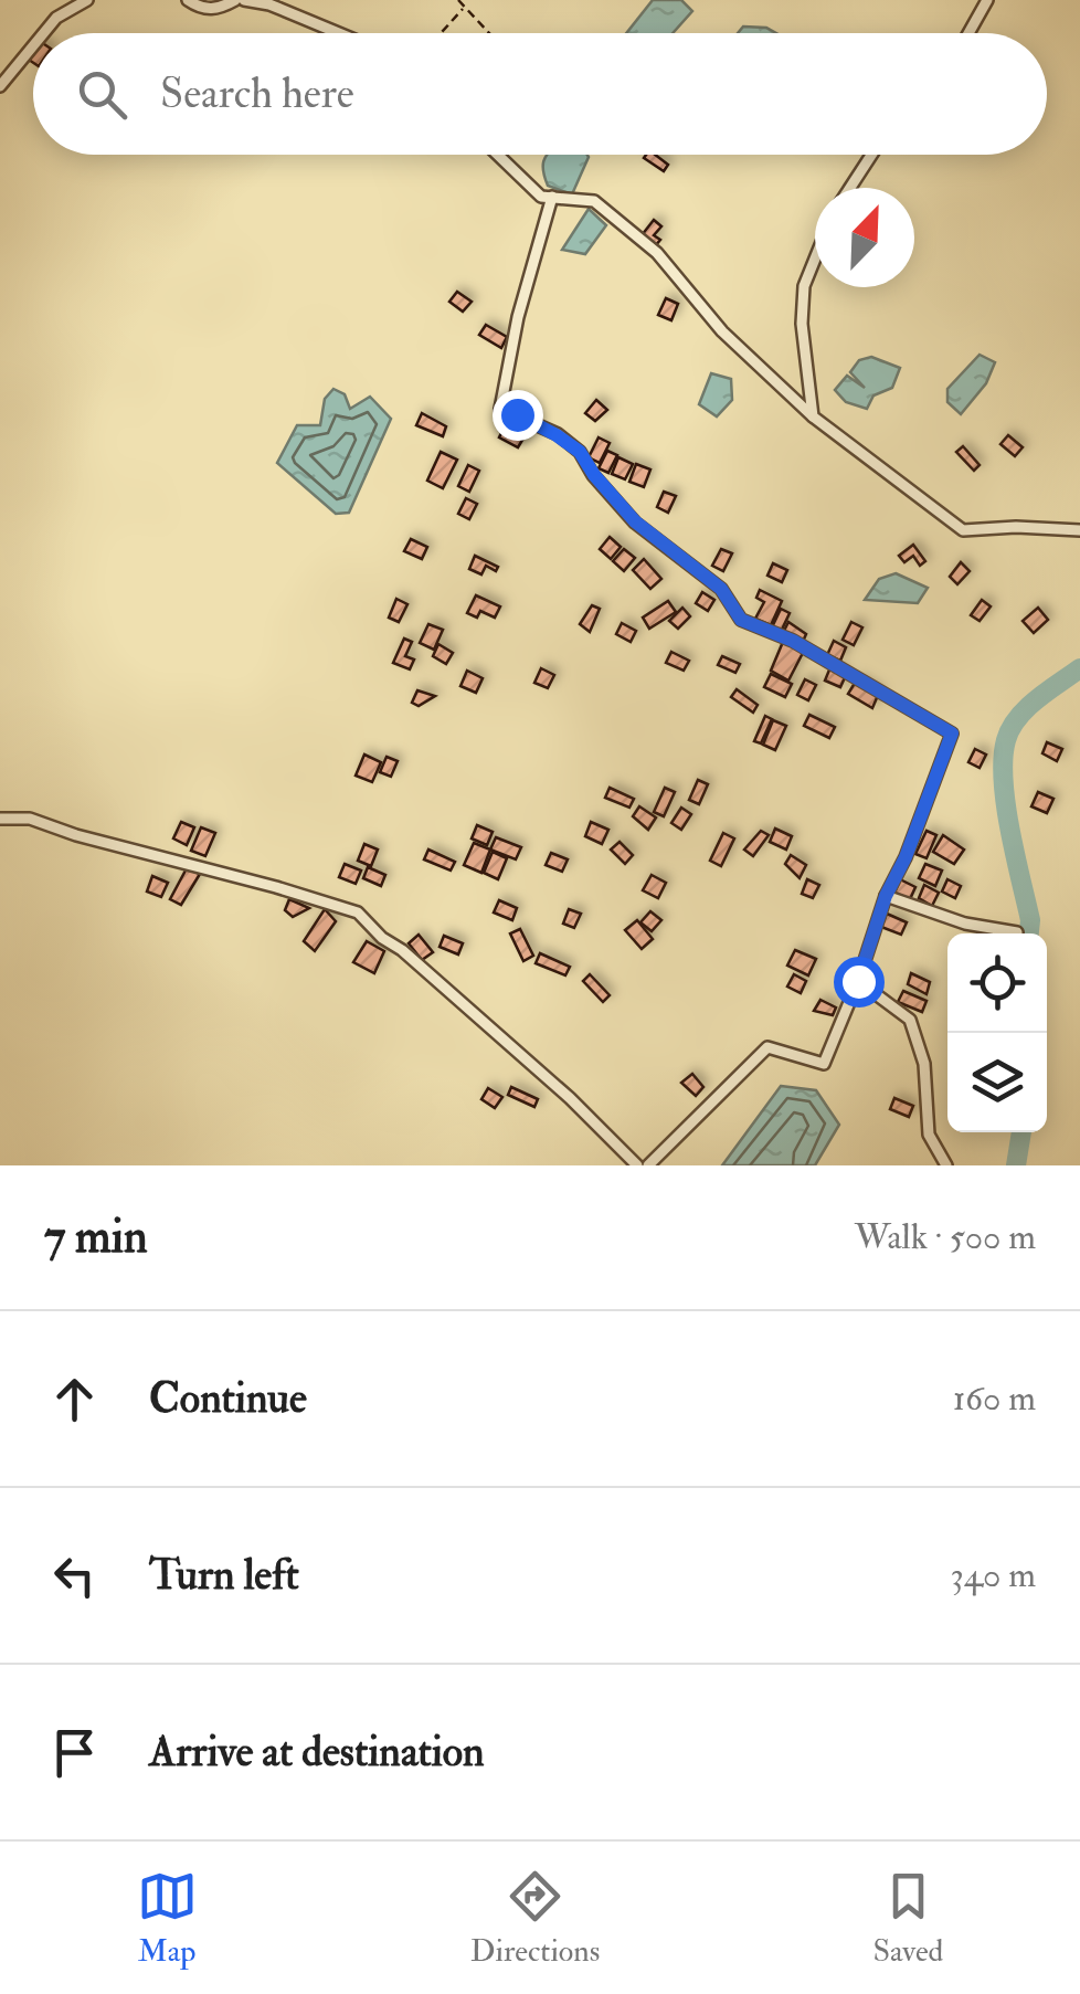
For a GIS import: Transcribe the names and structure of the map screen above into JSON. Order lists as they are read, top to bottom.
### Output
{
  "north": "top right",
  "page": {
    "search": "Search here",
    "heading": ["7 min", "Walk · 500 m"],
    "list": [
      ["Continue", "160 m"],
      ["Turn left", "340 m"],
      "Arrive at destination"
    ],
    "nav": ["Map", "Directions", "Saved"]
  }
}
